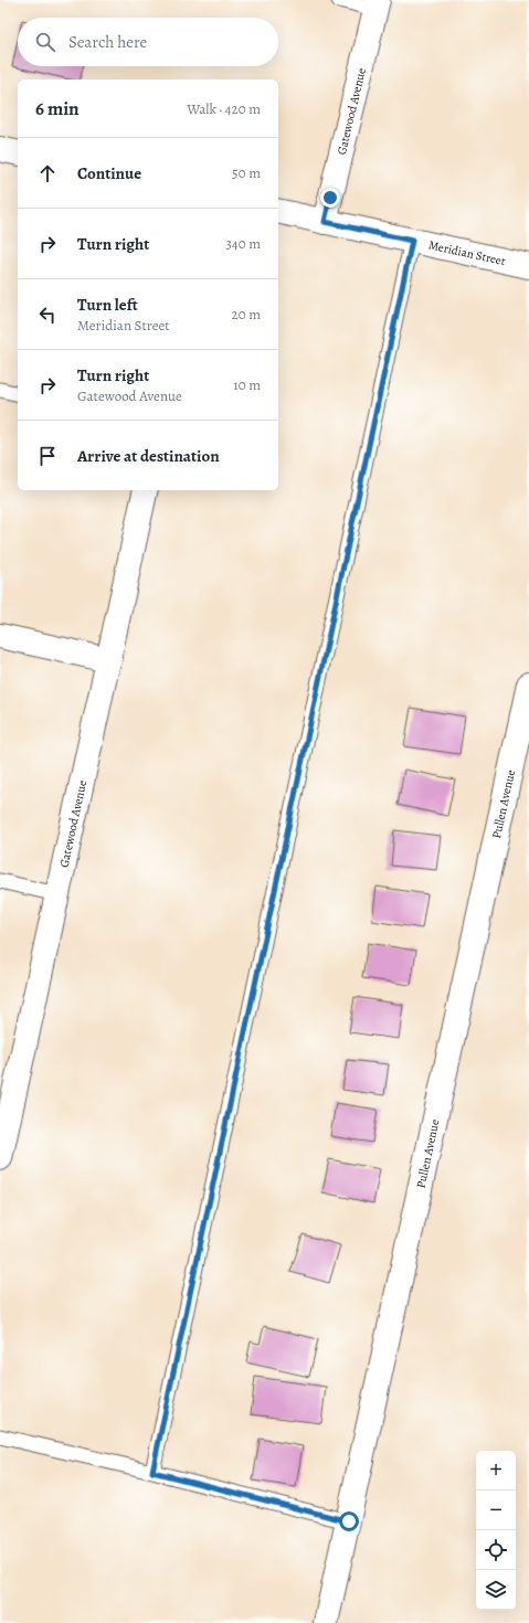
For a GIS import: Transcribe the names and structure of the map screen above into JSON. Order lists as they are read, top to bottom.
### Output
{
  "streets": {
    "street": ["Gatewood Avenue", "Meridian Street", "Pullen Avenue"]
  },
  "crossings": [
    ["Gatewood Avenue", "Meridian Street"]
  ],
  "page": {
    "search": "Search here",
    "heading": ["6 min", "Walk · 420 m"],
    "list": [
      ["Continue", "50 m"],
      ["Turn right", "340 m"],
      ["Turn left", "Meridian Street", "20 m"],
      ["Turn right", "Gatewood Avenue", "10 m"],
      "Arrive at destination"
    ],
    "map_buttons": ["+", "−"]
  }
}
